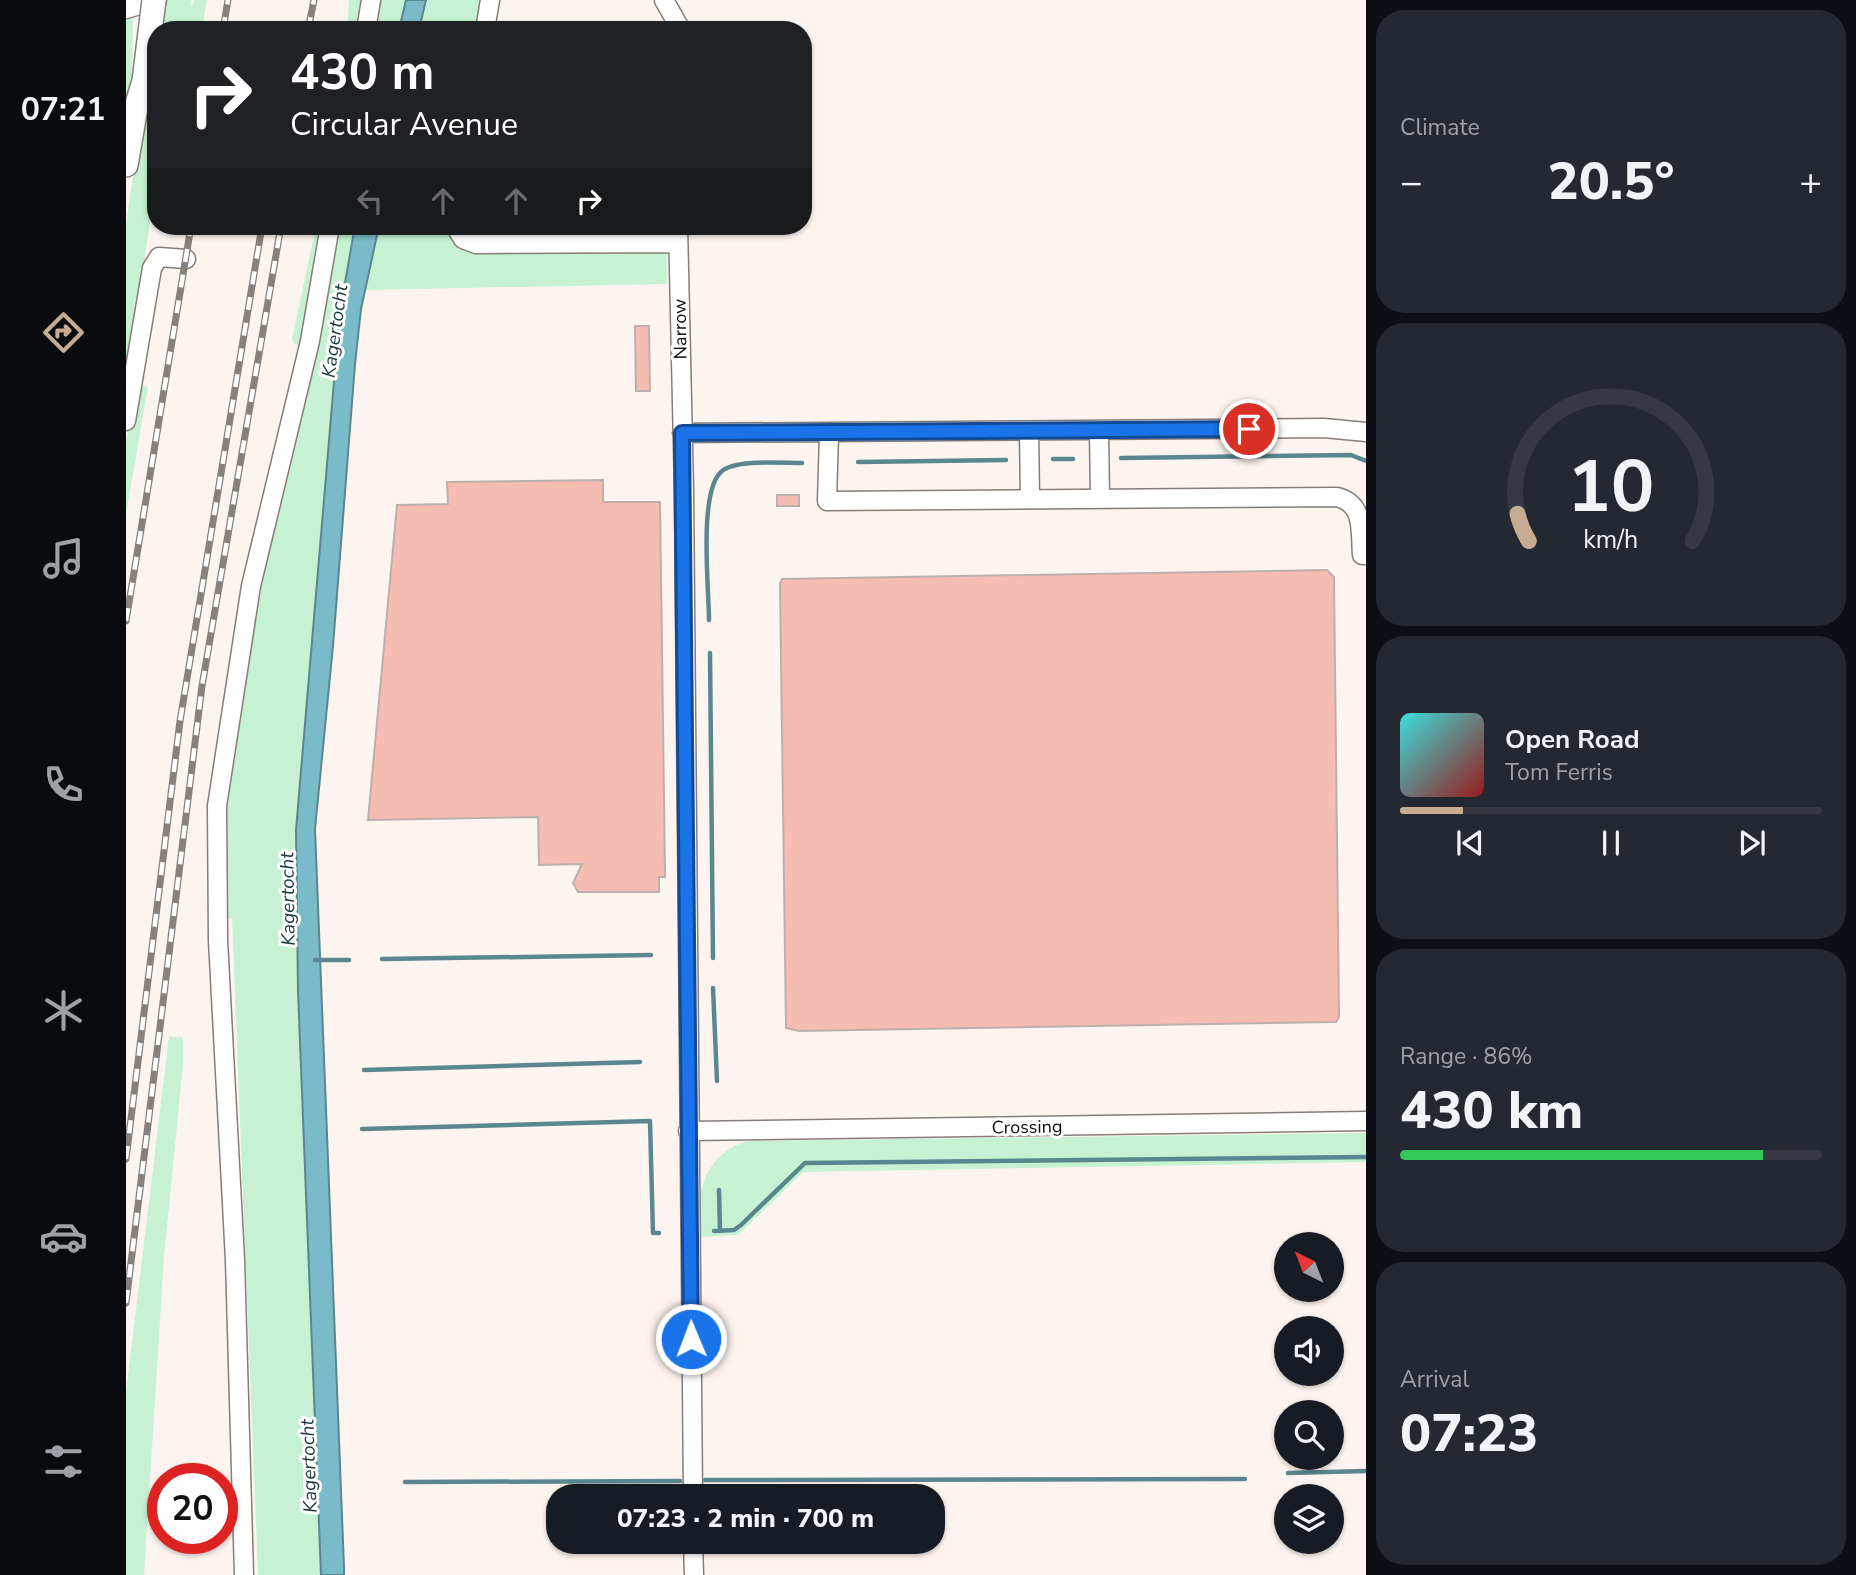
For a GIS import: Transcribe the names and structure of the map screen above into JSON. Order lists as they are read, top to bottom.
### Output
{
  "streets": {
    "street": ["Narrow", "Crossing"]
  },
  "crossings": [
    ["Narrow", "Crossing"]
  ],
  "water": ["Kagertocht"],
  "north": "top left",
  "page": {
    "tabs": "07:21",
    "tile": [
      "Climate",
      ["Range · 86%", "430 km"],
      ["Arrival", "07:23"]
    ],
    "turn": ["430 m", "Circular Avenue"],
    "heat": ["−", "20.5°", "+"],
    "song": ["Open Road", "Tom Ferris"],
    "limit": "20",
    "trip": "07:23 · 2 min · 700 m",
    "gauge": ["10", "km/h"]
  }
}
